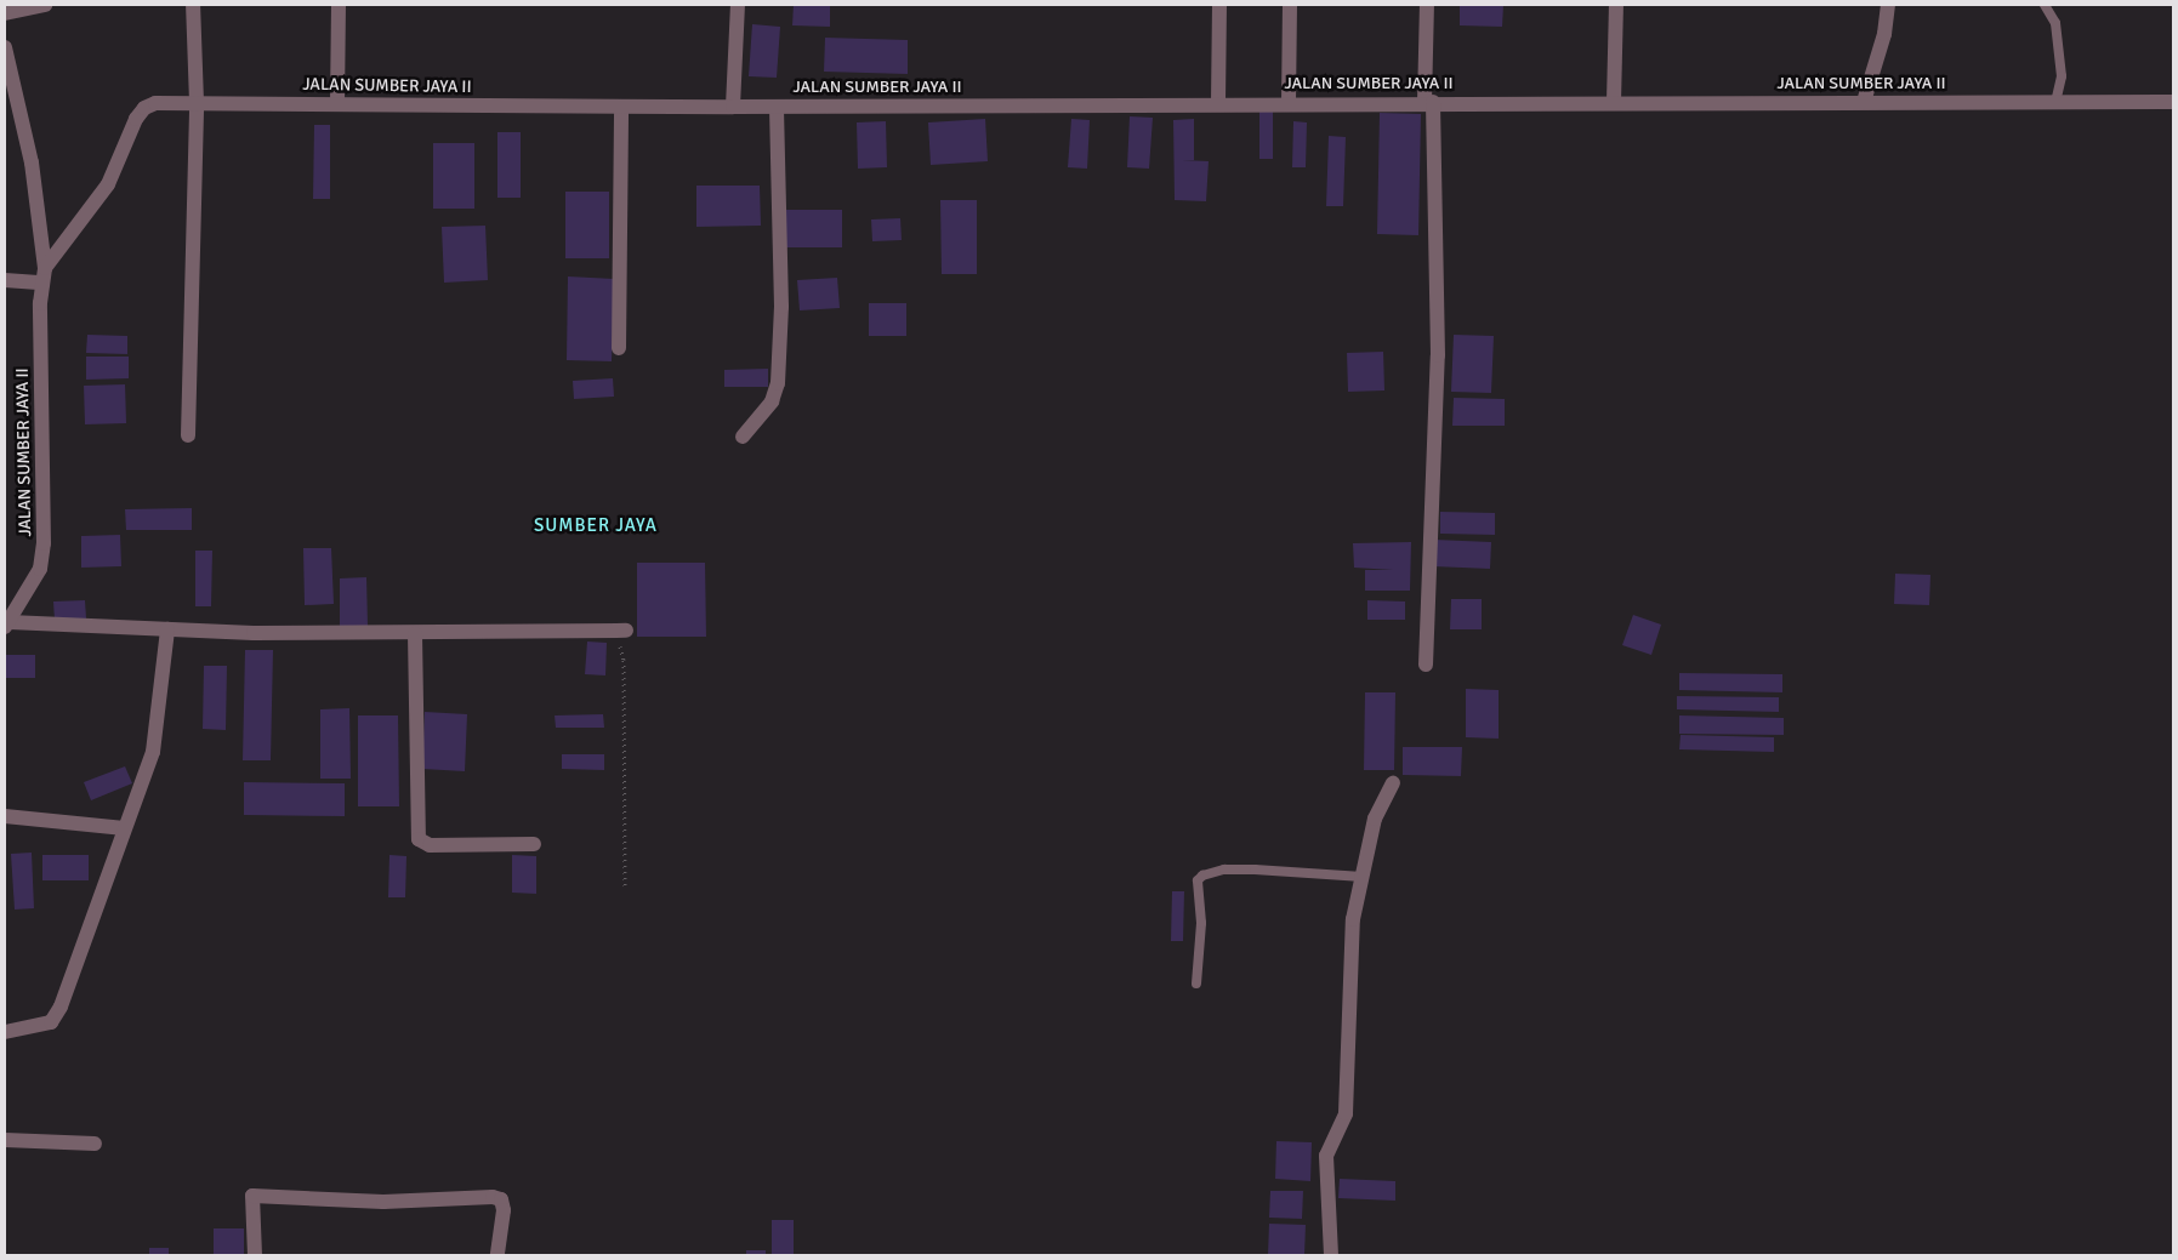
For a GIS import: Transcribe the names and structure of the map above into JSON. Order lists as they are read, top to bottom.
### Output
{
  "streets": {
    "street": ["JALAN SUMBER JAYA II"]
  },
  "districts": ["SUMBER JAYA"]
}
